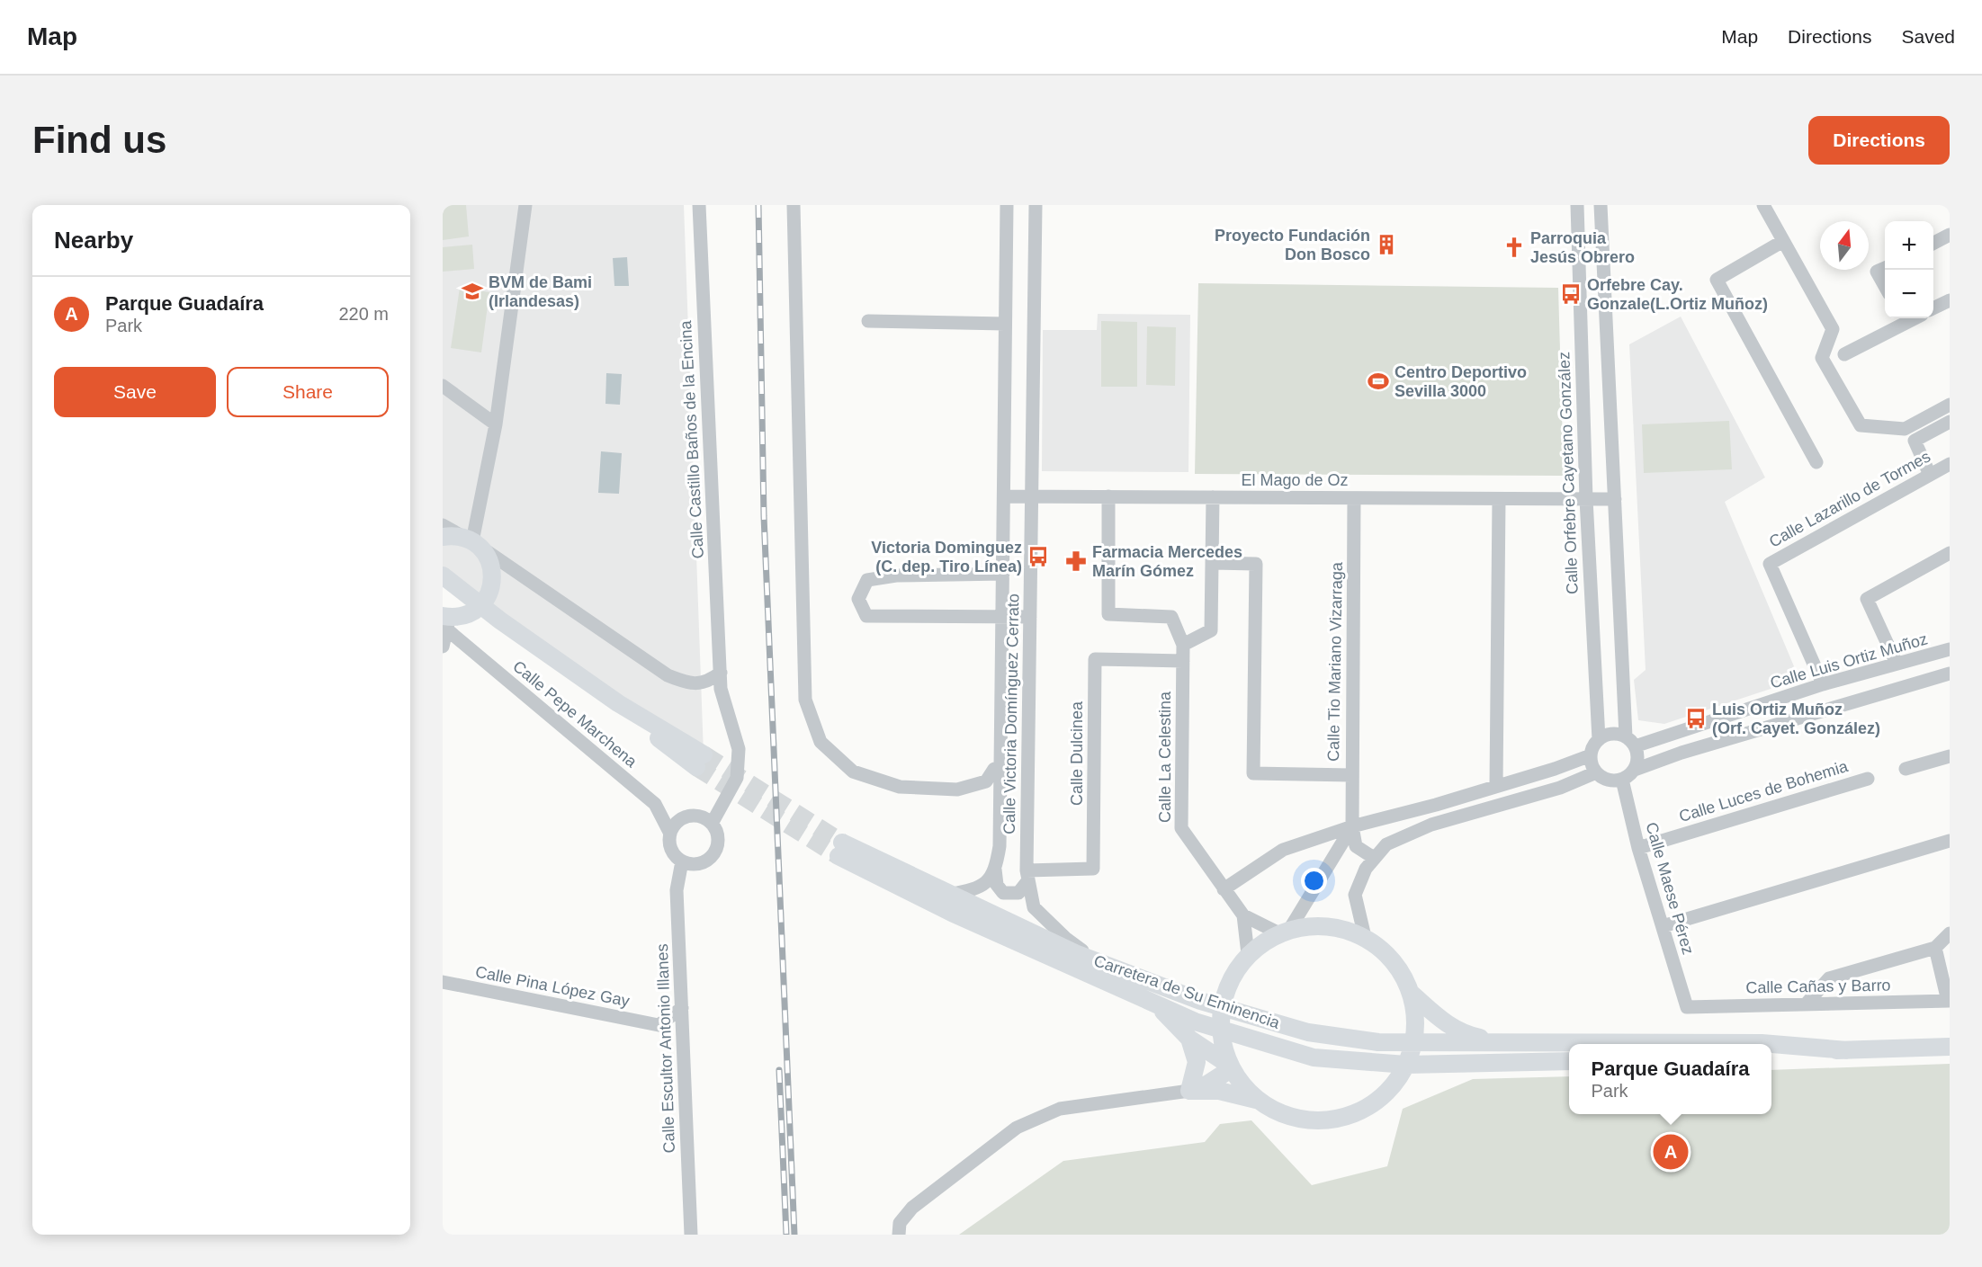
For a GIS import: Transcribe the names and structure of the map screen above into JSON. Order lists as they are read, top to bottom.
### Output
{
  "streets": {
    "main road": ["Carretera de Su Eminencia"],
    "street": [
      "Calle Castillo Baños de la Encina",
      "Calle Orfebre Cayetano González",
      "El Mago de Oz",
      "Calle Lazarillo de Tormes",
      "Calle Luis Ortiz Muñoz",
      "Calle Tio Mariano Vizarraga",
      "Calle Pepe Marchena",
      "Calle Victoria Domínguez Cerrato",
      "Calle Dulcinea",
      "Calle La Celestina",
      "Calle Luces de Bohemia",
      "Calle Maese Pérez",
      "Calle Pina López Gay",
      "Calle Cañas y Barro",
      "Calle Escultor Antonio Illanes"
    ]
  },
  "crossings": [
    ["Calle Castillo Baños de la Encina", "Calle Pepe Marchena"],
    ["Calle Castillo Baños de la Encina", "Calle Escultor Antonio Illanes"],
    ["Calle Orfebre Cayetano González", "El Mago de Oz"],
    ["Calle Orfebre Cayetano González", "Calle Luis Ortiz Muñoz"],
    ["Calle Orfebre Cayetano González", "Calle Maese Pérez"],
    ["El Mago de Oz", "Calle Tio Mariano Vizarraga"],
    ["El Mago de Oz", "Calle Victoria Domínguez Cerrato"],
    ["Calle Lazarillo de Tormes", "Calle Luis Ortiz Muñoz"],
    ["Calle Luis Ortiz Muñoz", "Calle Maese Pérez"],
    ["Calle Pepe Marchena", "Calle Escultor Antonio Illanes"],
    ["Calle Victoria Domínguez Cerrato", "Calle Dulcinea"],
    ["Calle Victoria Domínguez Cerrato", "Carretera de Su Eminencia"],
    ["Calle Dulcinea", "Calle La Celestina"],
    ["Calle Luces de Bohemia", "Calle Maese Pérez"],
    ["Calle Maese Pérez", "Calle Cañas y Barro"],
    ["Calle Pina López Gay", "Calle Escultor Antonio Illanes"]
  ],
  "places": {
    "building": ["Proyecto Fundación Don Bosco"],
    "church": ["Parroquia Jesús Obrero"],
    "school or university": ["BVM de Bami (Irlandesas)"],
    "bus stop": ["Orfebre Cay. Gonzale(L.Ortiz Muñoz)", "Victoria Dominguez (C. dep. Tiro Línea)", "Luis Ortiz Muñoz (Orf. Cayet. González)"],
    "sports": ["Centro Deportivo Sevilla 3000"],
    "pharmacy": ["Farmacia Mercedes Marín Gómez"]
  },
  "north": "top",
  "page": {
    "header": "Map",
    "nav": ["Map", "Directions", "Saved"],
    "buttons": [
      "Directions",
      ["Save", "Share"]
    ],
    "title": "Find us",
    "heading": "Nearby",
    "map_buttons": ["+", "−"],
    "list": [
      {
        "mark": "A",
        "name": "Parque Guadaíra",
        "note": "Park",
        "value": "220 m"
      }
    ],
    "popup": ["Parque Guadaíra", "Park"],
    "pins": "A"
  }
}
